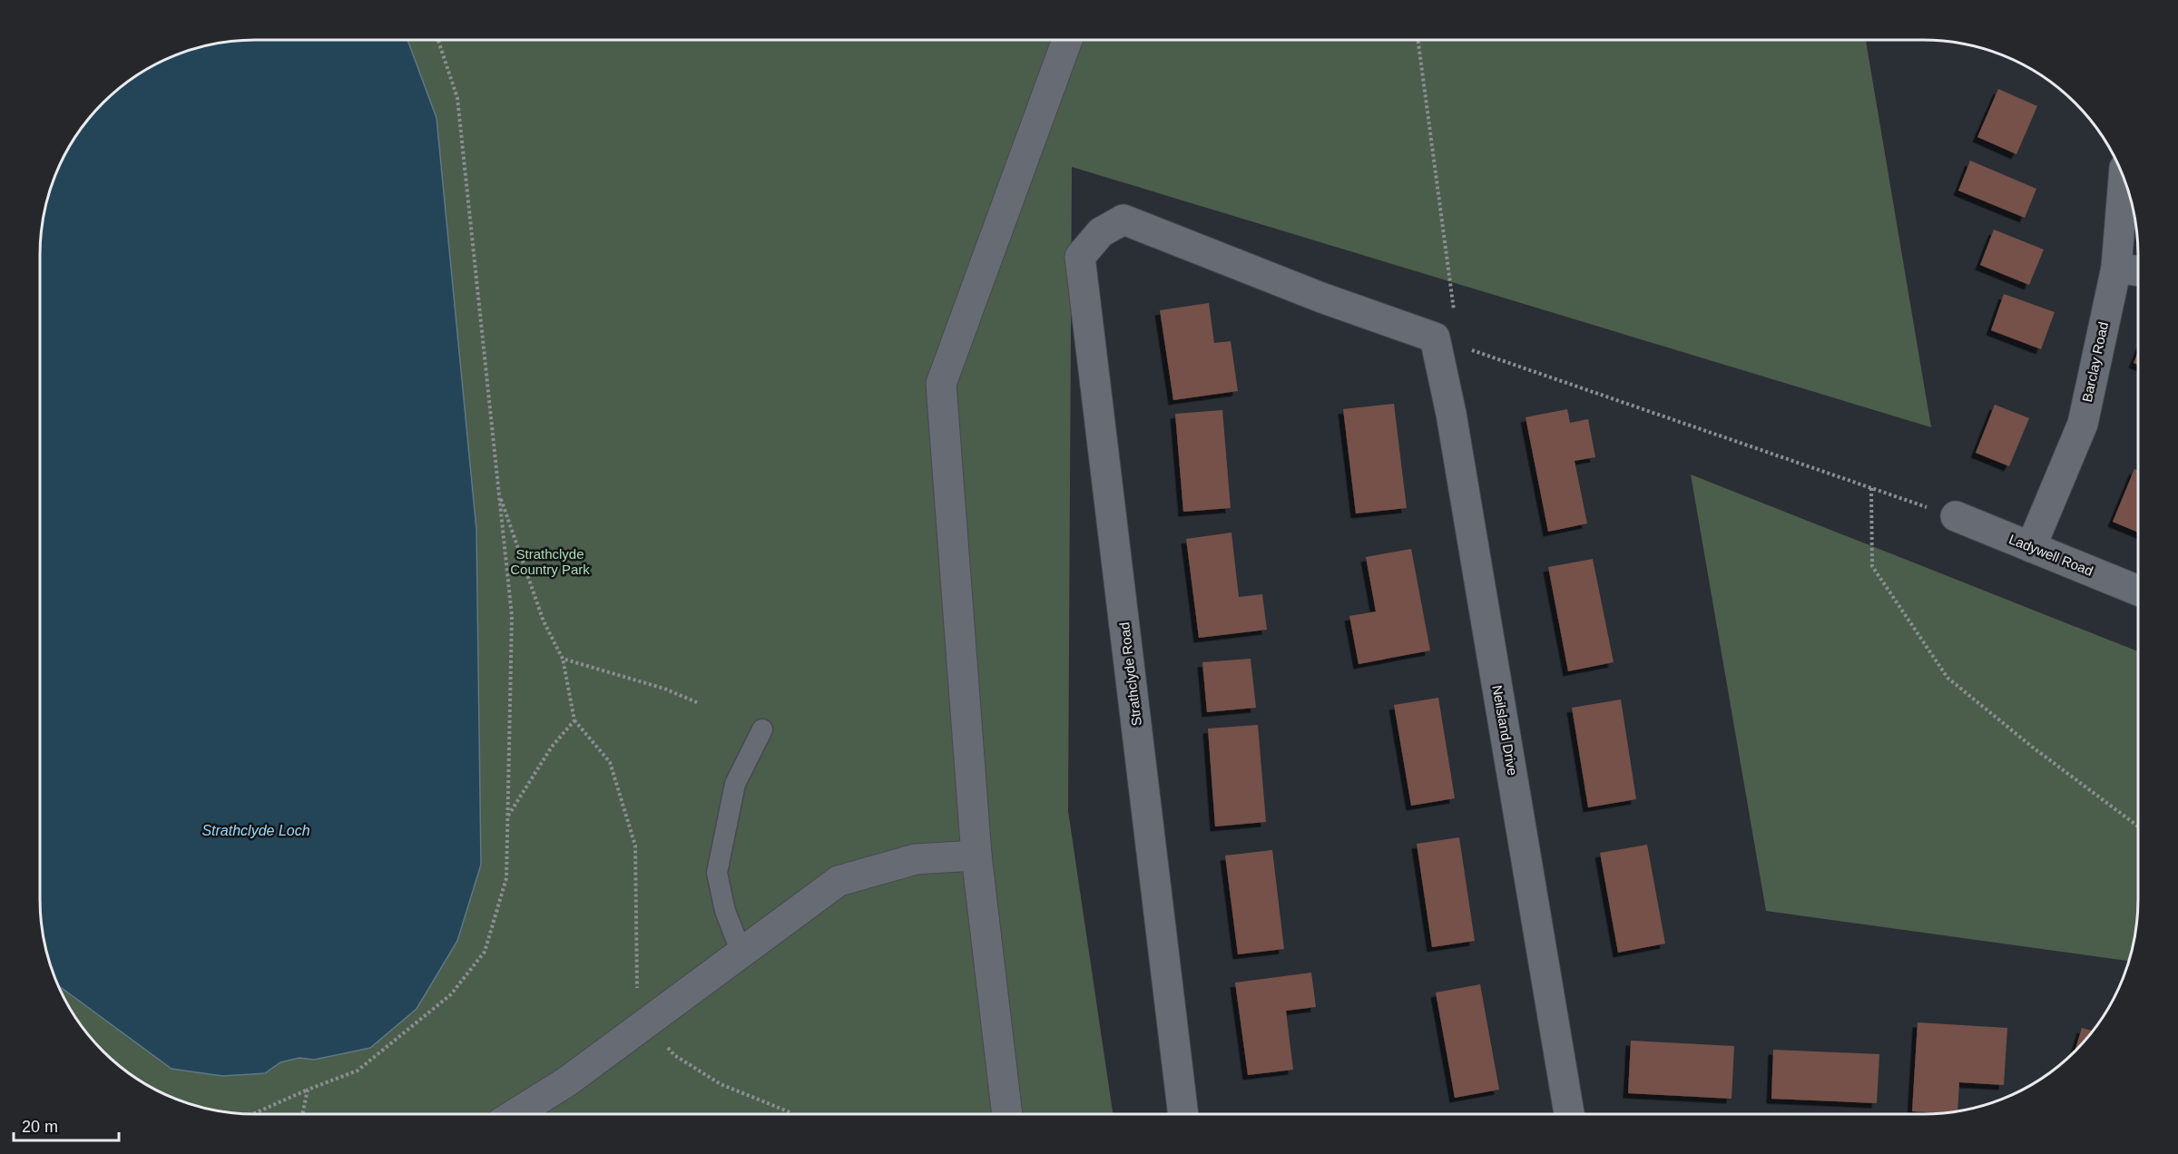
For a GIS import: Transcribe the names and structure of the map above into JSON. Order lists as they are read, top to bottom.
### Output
{
  "streets": {
    "street": [
      "Barclay Road",
      "Ladywell Road",
      "Strathclyde Road",
      "Neilsland Drive"
    ]
  },
  "crossings": [
    ["Barclay Road", "Ladywell Road"],
    ["Strathclyde Road", "Neilsland Drive"]
  ],
  "water": ["Strathclyde Loch"],
  "parks": ["Strathclyde Country Park"],
  "scale_bar": "20 m"
}
